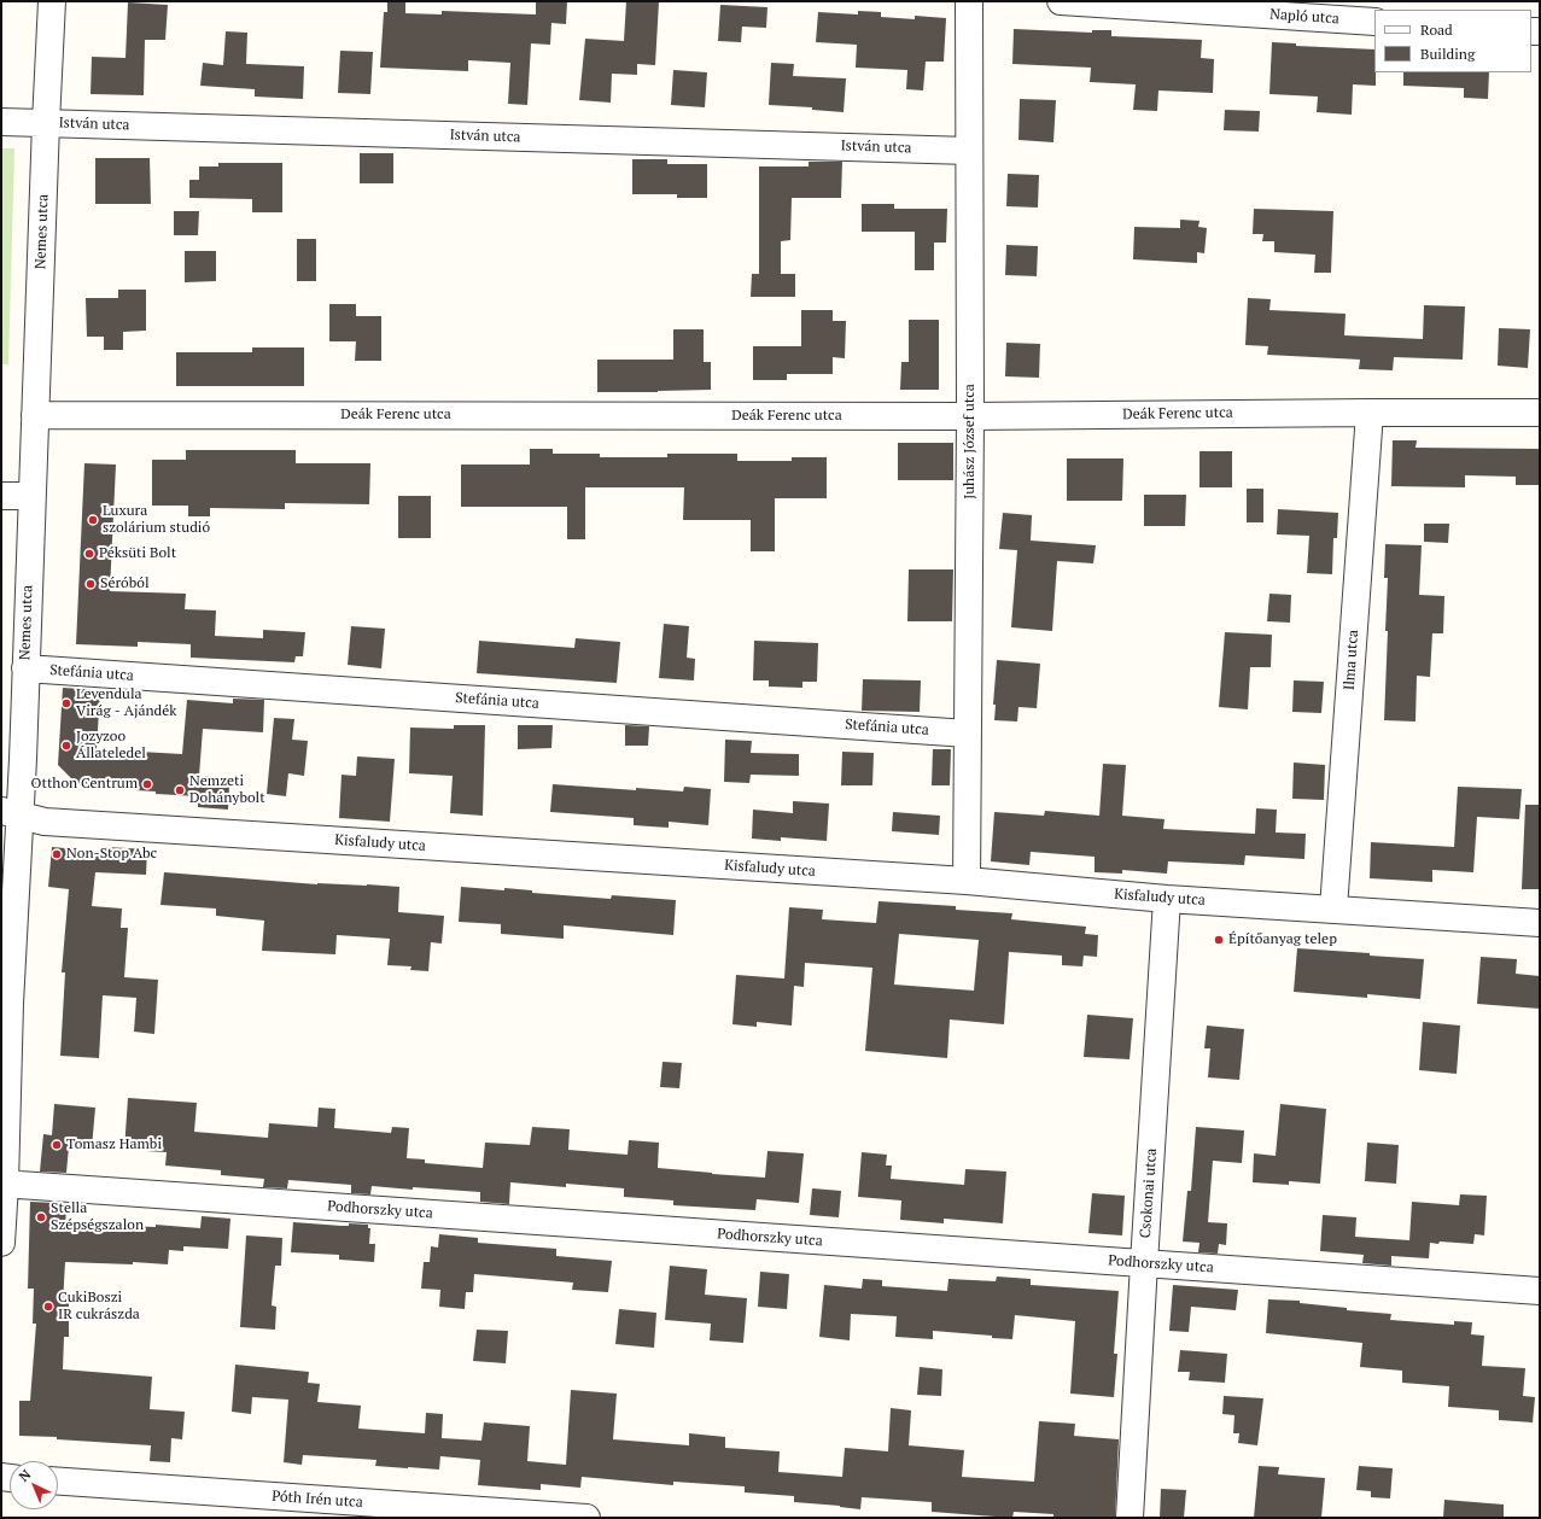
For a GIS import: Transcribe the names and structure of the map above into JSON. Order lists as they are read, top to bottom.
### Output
{
  "streets": {
    "street": [
      "Napló utca",
      "István utca",
      "Nemes utca",
      "Deák Ferenc utca",
      "Juhász József utca",
      "Ilma utca",
      "Stefánia utca",
      "Kisfaludy utca",
      "Csokonai utca",
      "Podhorszky utca",
      "Póth Irén utca"
    ]
  },
  "crossings": [
    ["István utca", "Nemes utca"],
    ["István utca", "Juhász József utca"],
    ["Nemes utca", "Deák Ferenc utca"],
    ["Nemes utca", "Stefánia utca"],
    ["Nemes utca", "Kisfaludy utca"],
    ["Nemes utca", "Podhorszky utca"],
    ["Deák Ferenc utca", "Juhász József utca"],
    ["Deák Ferenc utca", "Ilma utca"],
    ["Juhász József utca", "Stefánia utca"],
    ["Juhász József utca", "Kisfaludy utca"],
    ["Ilma utca", "Kisfaludy utca"],
    ["Kisfaludy utca", "Csokonai utca"],
    ["Csokonai utca", "Podhorszky utca"]
  ],
  "places": [
    "Luxura szolárium studió",
    "Péksüti Bolt",
    "Séróból",
    "Levendula Virág - Ajándék",
    "Jozyzoo Állateledel",
    "Otthon Centrum",
    "Nemzeti Dohánybolt",
    "Non-Stop Abc",
    "Építőanyag telep",
    "Tomasz Hambi",
    "Stella Szépségszalon",
    "CukiBoszi IR cukrászda"
  ],
  "legend": ["Road", "Building"],
  "north": "top left"
}
